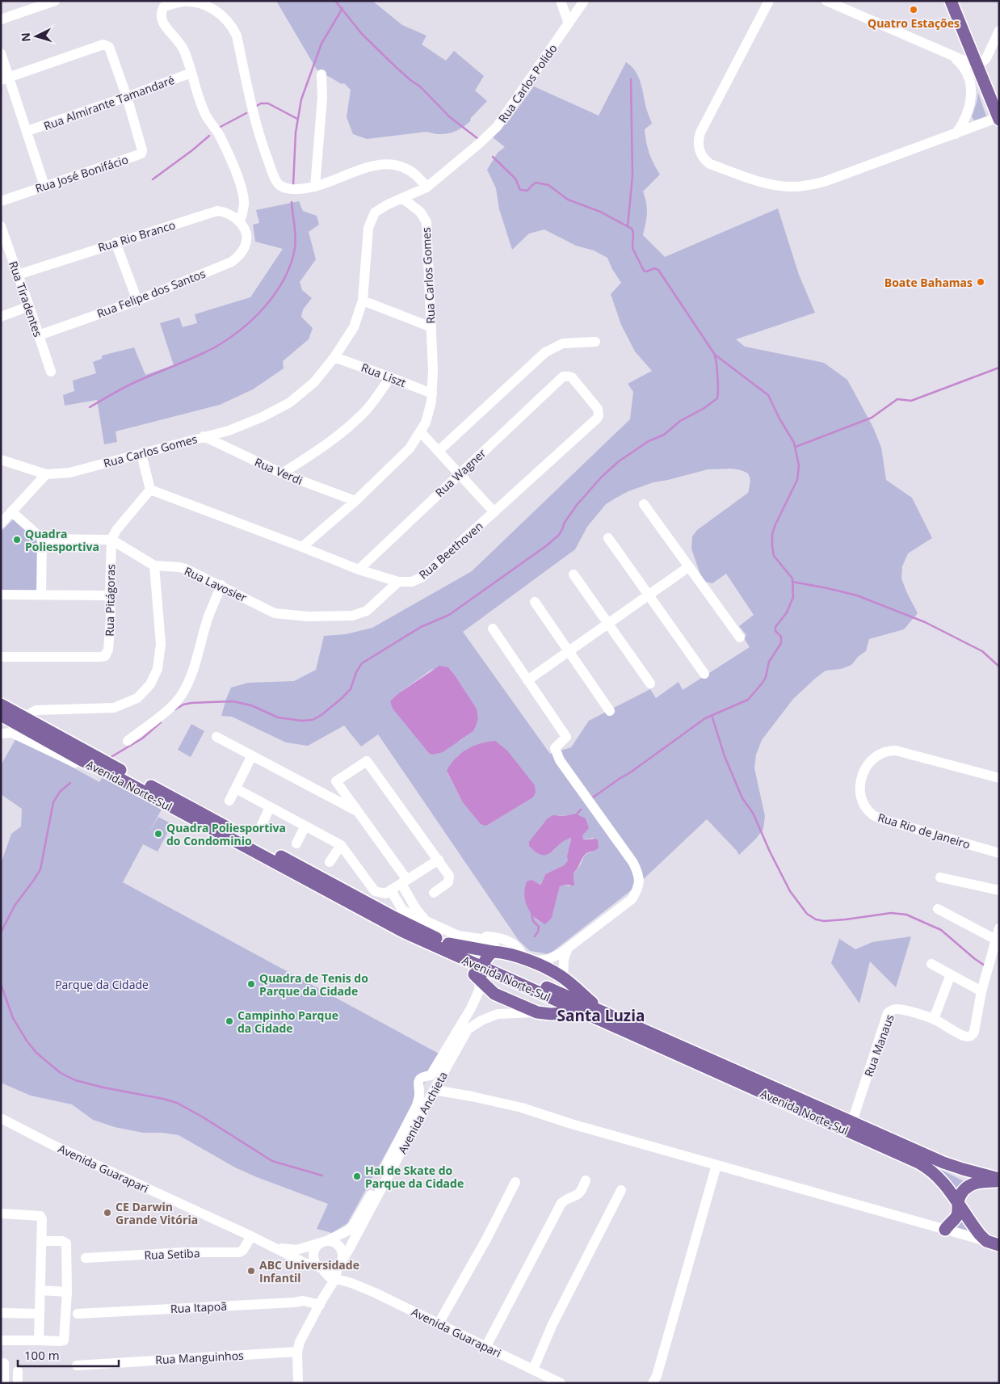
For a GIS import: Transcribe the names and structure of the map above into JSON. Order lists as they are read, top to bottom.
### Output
{
  "streets": {
    "main road": ["Avenida Norte-Sul"],
    "street": [
      "Rua Carlos Polido",
      "Rua Almirante Tamandaré",
      "Rua José Bonifácio",
      "Rua Rio Branco",
      "Rua Carlos Gomes",
      "Rua Felipe dos Santos",
      "Rua Tiradentes",
      "Rua Liszt",
      "Rua Verdi",
      "Rua Wagner",
      "Rua Beethoven",
      "Rua Lavosier",
      "Rua Pitágoras",
      "Rua Rio de Janeiro",
      "Rua Manaus",
      "Avenida Anchieta",
      "Avenida Guarapari",
      "Rua Setiba",
      "Rua Itapoã",
      "Rua Manguinhos"
    ]
  },
  "crossings": [
    ["Rua Carlos Polido", "Rua Carlos Gomes"],
    ["Rua Almirante Tamandaré", "Rua José Bonifácio"],
    ["Rua Rio Branco", "Rua Felipe dos Santos"],
    ["Rua Rio Branco", "Rua Tiradentes"],
    ["Rua Carlos Gomes", "Rua Liszt"],
    ["Rua Carlos Gomes", "Rua Verdi"],
    ["Rua Carlos Gomes", "Rua Beethoven"],
    ["Rua Felipe dos Santos", "Rua Tiradentes"],
    ["Rua Wagner", "Rua Beethoven"],
    ["Rua Beethoven", "Rua Lavosier"],
    ["Rua Lavosier", "Rua Pitágoras"],
    ["Avenida Norte-Sul", "Rua Manaus"],
    ["Avenida Norte-Sul", "Avenida Anchieta"],
    ["Avenida Anchieta", "Avenida Guarapari"],
    ["Avenida Anchieta", "Rua Itapoã"],
    ["Avenida Anchieta", "Rua Manguinhos"],
    ["Avenida Guarapari", "Rua Setiba"]
  ],
  "districts": ["Santa Luzia"],
  "parks": ["Parque da Cidade"],
  "places": [
    "Quatro Estações",
    "Boate Bahamas",
    "Quadra Poliesportiva",
    "Quadra Poliesportiva do Condominio",
    "Quadra de Tenis do Parque da Cidade",
    "Campinho Parque da Cidade",
    "Hal de Skate do Parque da Cidade",
    "CE Darwin Grande Vitória",
    "ABC Universidade Infantil"
  ],
  "scale_bar": "100 m",
  "north": "left"
}
